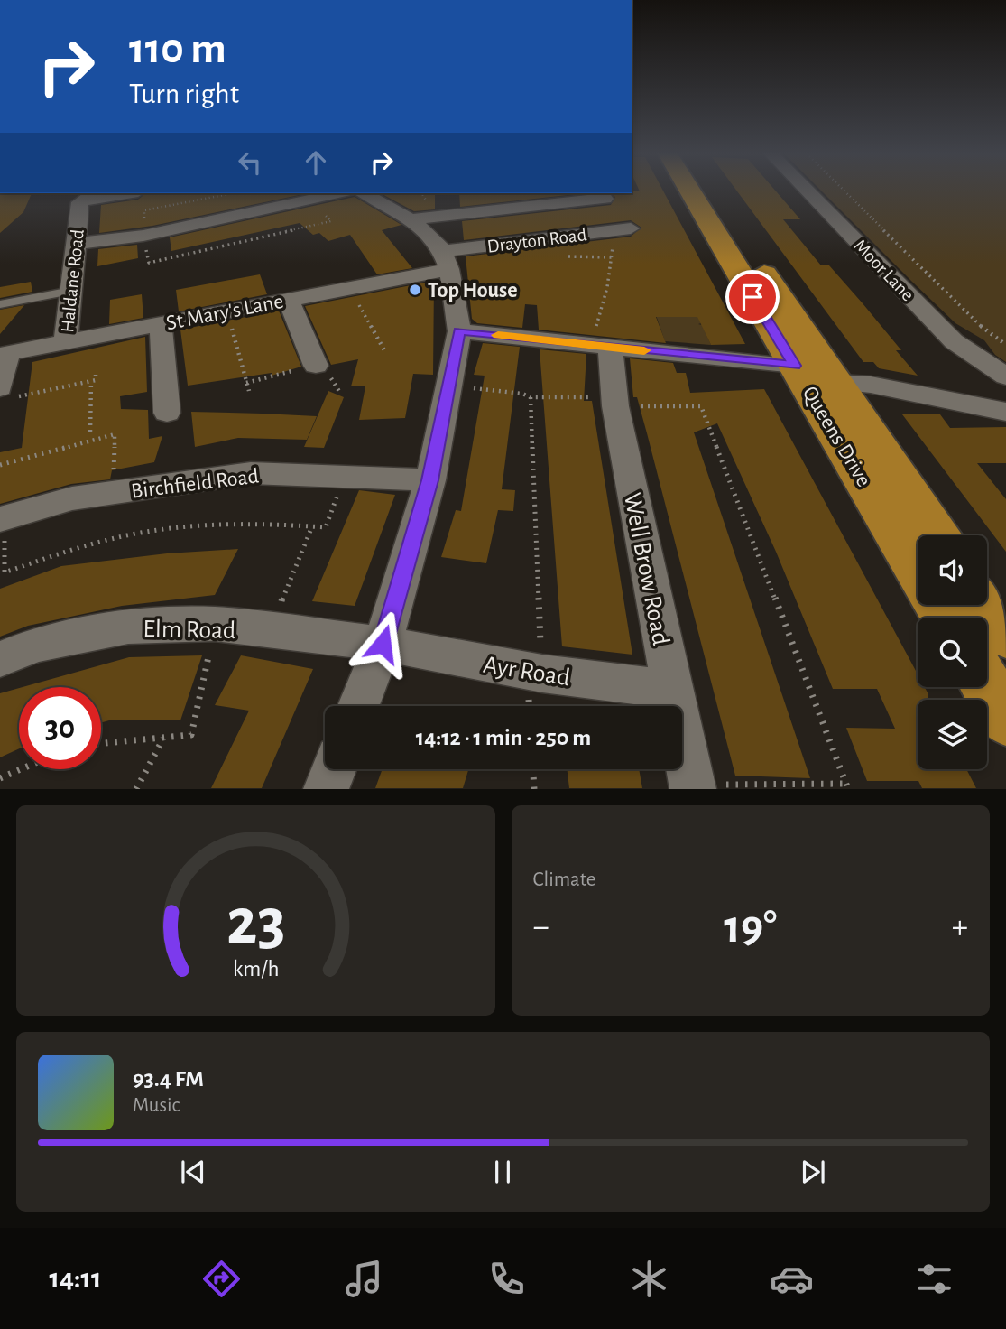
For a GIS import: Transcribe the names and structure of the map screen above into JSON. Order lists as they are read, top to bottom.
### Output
{
  "streets": {
    "highway": ["Queens Drive"],
    "street": [
      "Drayton Road",
      "Moor Lane",
      "Haldane Road",
      "St Mary's Lane",
      "Birchfield Road",
      "Well Brow Road",
      "Elm Road",
      "Ayr Road"
    ]
  },
  "crossings": [
    ["Drayton Road", "St Mary's Lane"],
    ["Haldane Road", "St Mary's Lane"],
    ["Well Brow Road", "Ayr Road"],
    ["Elm Road", "Ayr Road"]
  ],
  "places": ["Top House"],
  "page": {
    "turn": ["110 m", "Turn right"],
    "limit": "30",
    "trip": "14:12 · 1 min · 250 m",
    "tile": "Climate",
    "heat": ["−", "19°", "+"],
    "song": ["93.4 FM", "Music"],
    "tabs": "14:11",
    "gauge": ["23", "km/h"]
  }
}
